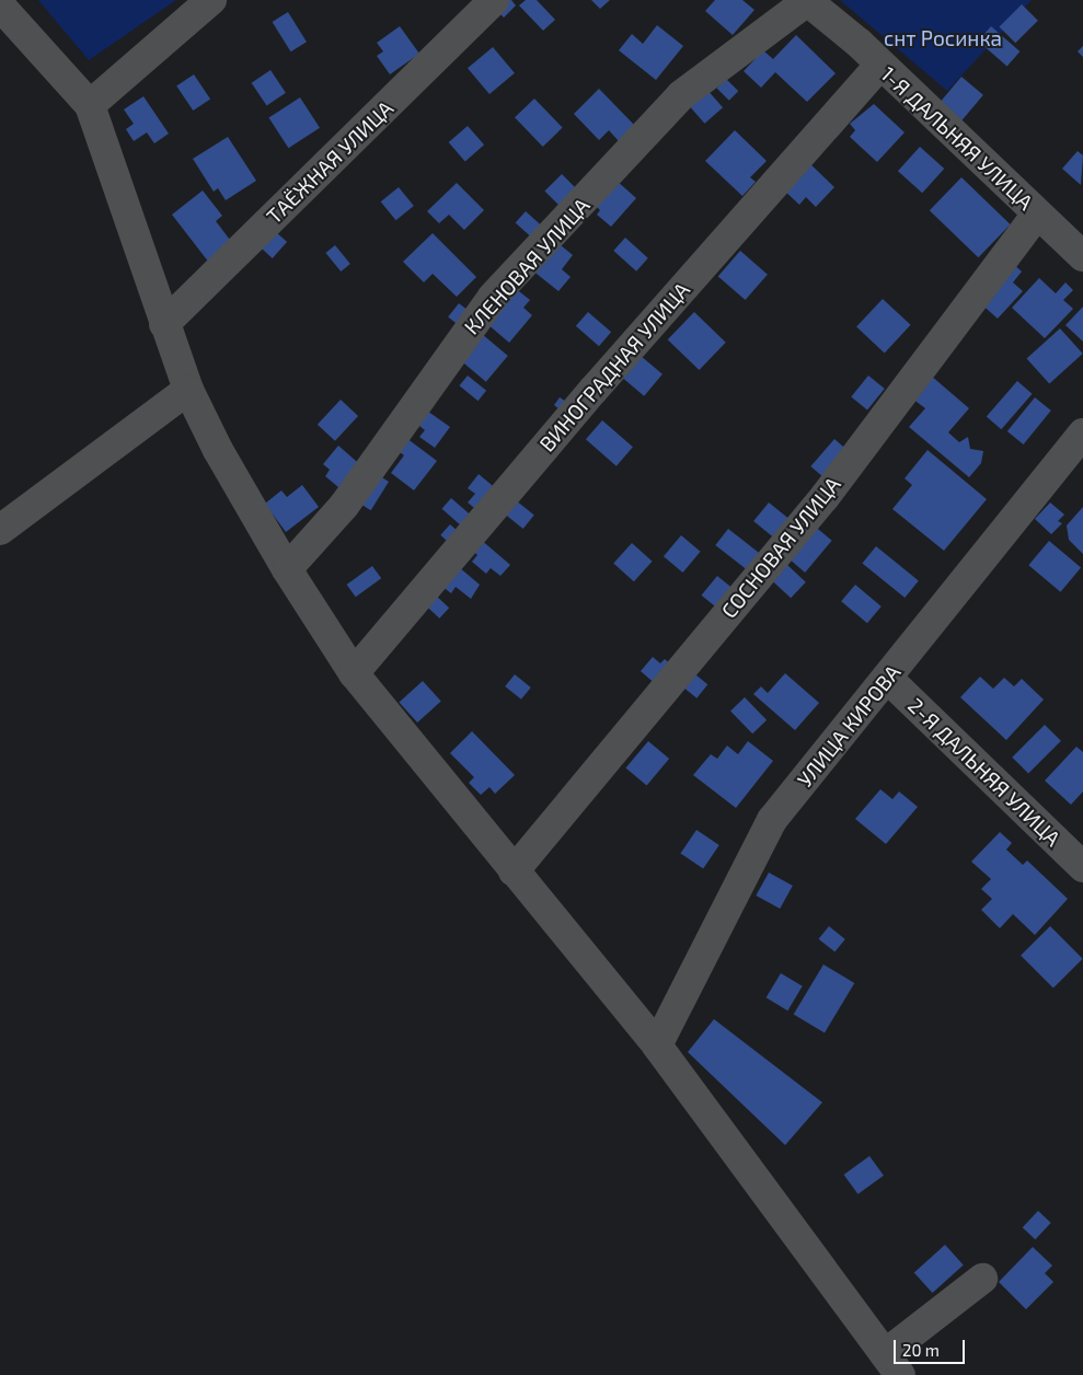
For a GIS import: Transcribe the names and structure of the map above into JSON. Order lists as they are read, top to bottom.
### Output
{
  "streets": {
    "street": [
      "1-Я ДАЛЬНЯЯ УЛИЦА",
      "ТАЁЖНАЯ УЛИЦА",
      "КЛЕНОВАЯ УЛИЦА",
      "ВИНОГРАДНАЯ УЛИЦА",
      "СОСНОВАЯ УЛИЦА",
      "УЛИЦА КИРОВА",
      "2-Я ДАЛЬНЯЯ УЛИЦА"
    ]
  },
  "crossings": [
    ["1-Я ДАЛЬНЯЯ УЛИЦА", "КЛЕНОВАЯ УЛИЦА"],
    ["1-Я ДАЛЬНЯЯ УЛИЦА", "ВИНОГРАДНАЯ УЛИЦА"],
    ["1-Я ДАЛЬНЯЯ УЛИЦА", "СОСНОВАЯ УЛИЦА"],
    ["УЛИЦА КИРОВА", "2-Я ДАЛЬНЯЯ УЛИЦА"]
  ],
  "parks": ["снт Росинка"],
  "scale_bar": "20 m"
}
